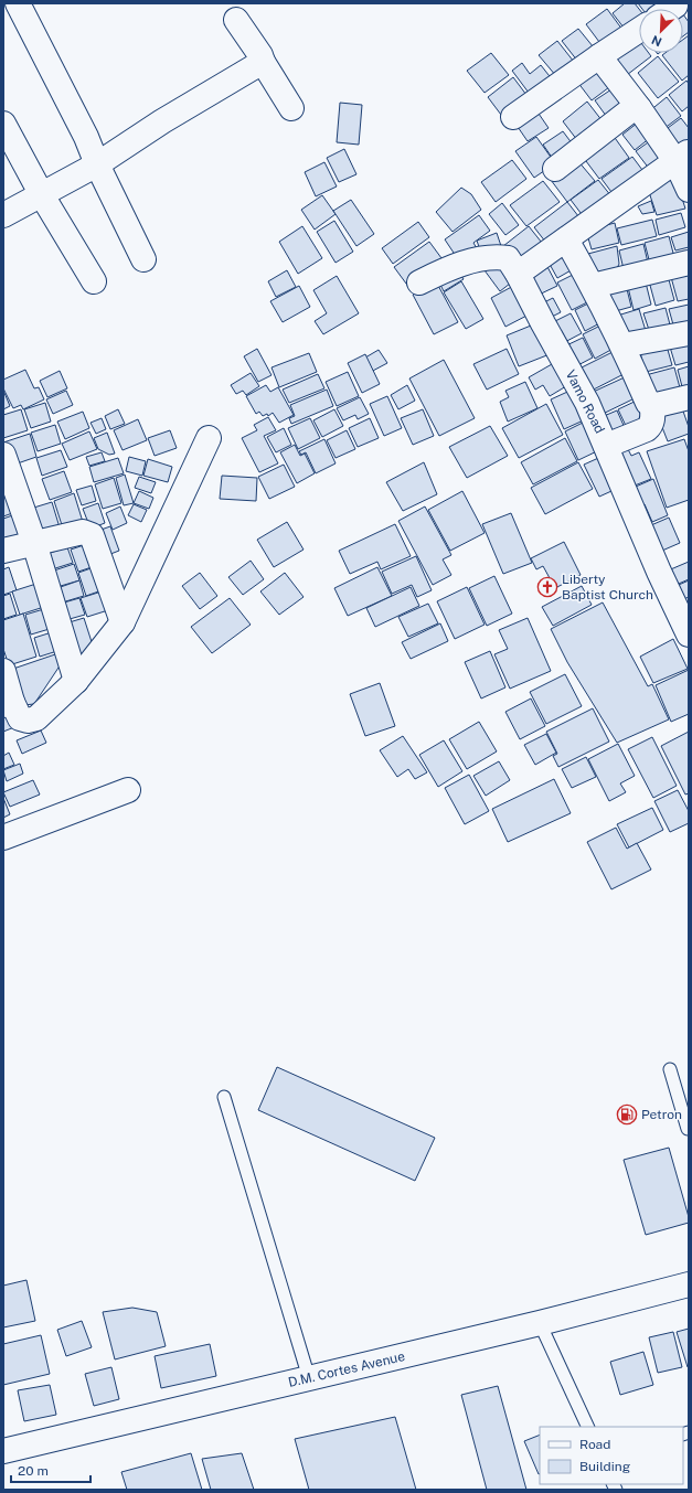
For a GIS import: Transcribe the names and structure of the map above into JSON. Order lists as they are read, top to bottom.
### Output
{
  "streets": {
    "main road": ["Vamo Road", "D.M. Cortes Avenue"]
  },
  "places": {
    "church": ["Liberty Baptist Church"],
    "fuel station": ["Petron"]
  },
  "legend": ["Road", "Building"],
  "scale_bar": "20 m",
  "north": "bottom left"
}
